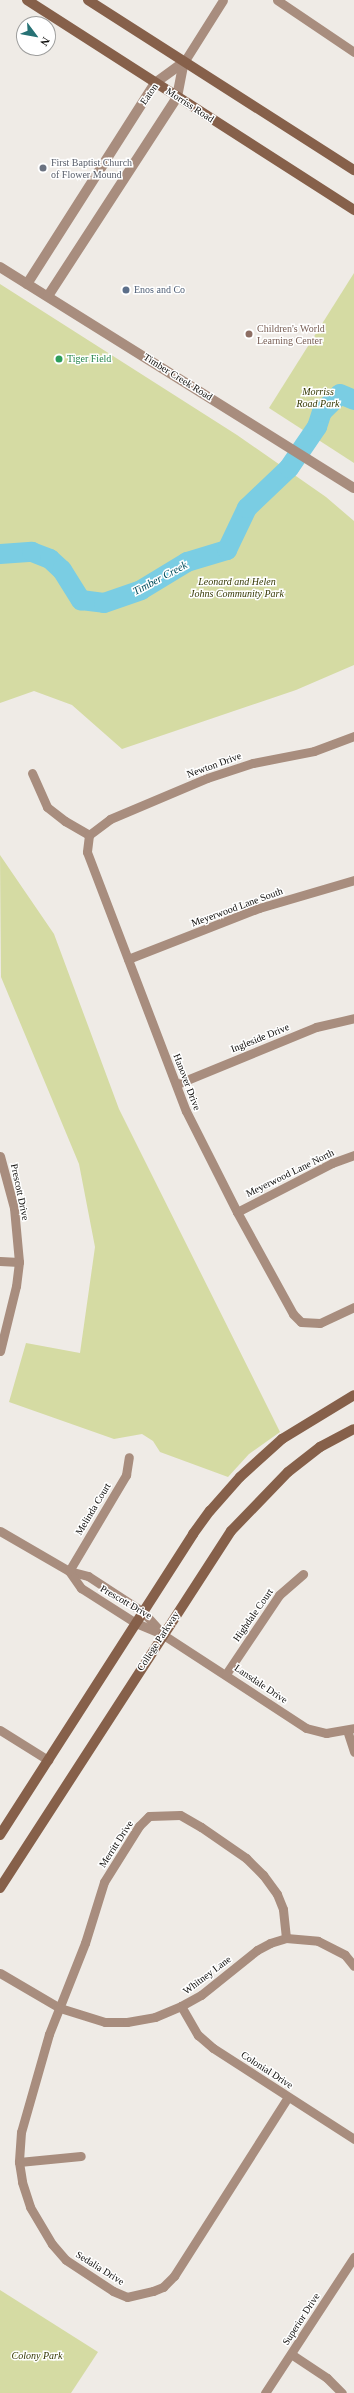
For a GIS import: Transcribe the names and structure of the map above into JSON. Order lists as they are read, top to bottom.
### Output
{
  "streets": {
    "main road": ["Morriss Road", "College Parkway"],
    "street": [
      "Eaton",
      "Timber Creek Road",
      "Newton Drive",
      "Meyerwood Lane South",
      "Ingleside Drive",
      "Hanover Drive",
      "Meyerwood Lane North",
      "Prescott Drive",
      "Melinda Court",
      "Highdale Court",
      "Lansdale Drive",
      "Merritt Drive",
      "Whitney Lane",
      "Colonial Drive",
      "Sedalia Drive",
      "Superior Drive"
    ]
  },
  "crossings": [
    ["Eaton", "Morriss Road"],
    ["Eaton", "Timber Creek Road"],
    ["Newton Drive", "Hanover Drive"],
    ["Meyerwood Lane South", "Hanover Drive"],
    ["Ingleside Drive", "Hanover Drive"],
    ["Hanover Drive", "Meyerwood Lane North"],
    ["Prescott Drive", "Melinda Court"],
    ["Prescott Drive", "College Parkway"],
    ["Prescott Drive", "Lansdale Drive"],
    ["Highdale Court", "Lansdale Drive"],
    ["College Parkway", "Lansdale Drive"],
    ["Merritt Drive", "Whitney Lane"],
    ["Merritt Drive", "Sedalia Drive"],
    ["Whitney Lane", "Colonial Drive"],
    ["Whitney Lane", "Sedalia Drive"],
    ["Colonial Drive", "Sedalia Drive"]
  ],
  "water": ["Timber Creek"],
  "parks": ["Morriss Road Park", "Leonard and Helen Johns Community Park", "Colony Park"],
  "places": [
    "First Baptist Church of Flower Mound",
    "Enos and Co",
    "Children's World Learning Center",
    "Tiger Field"
  ],
  "north": "bottom right"
}
